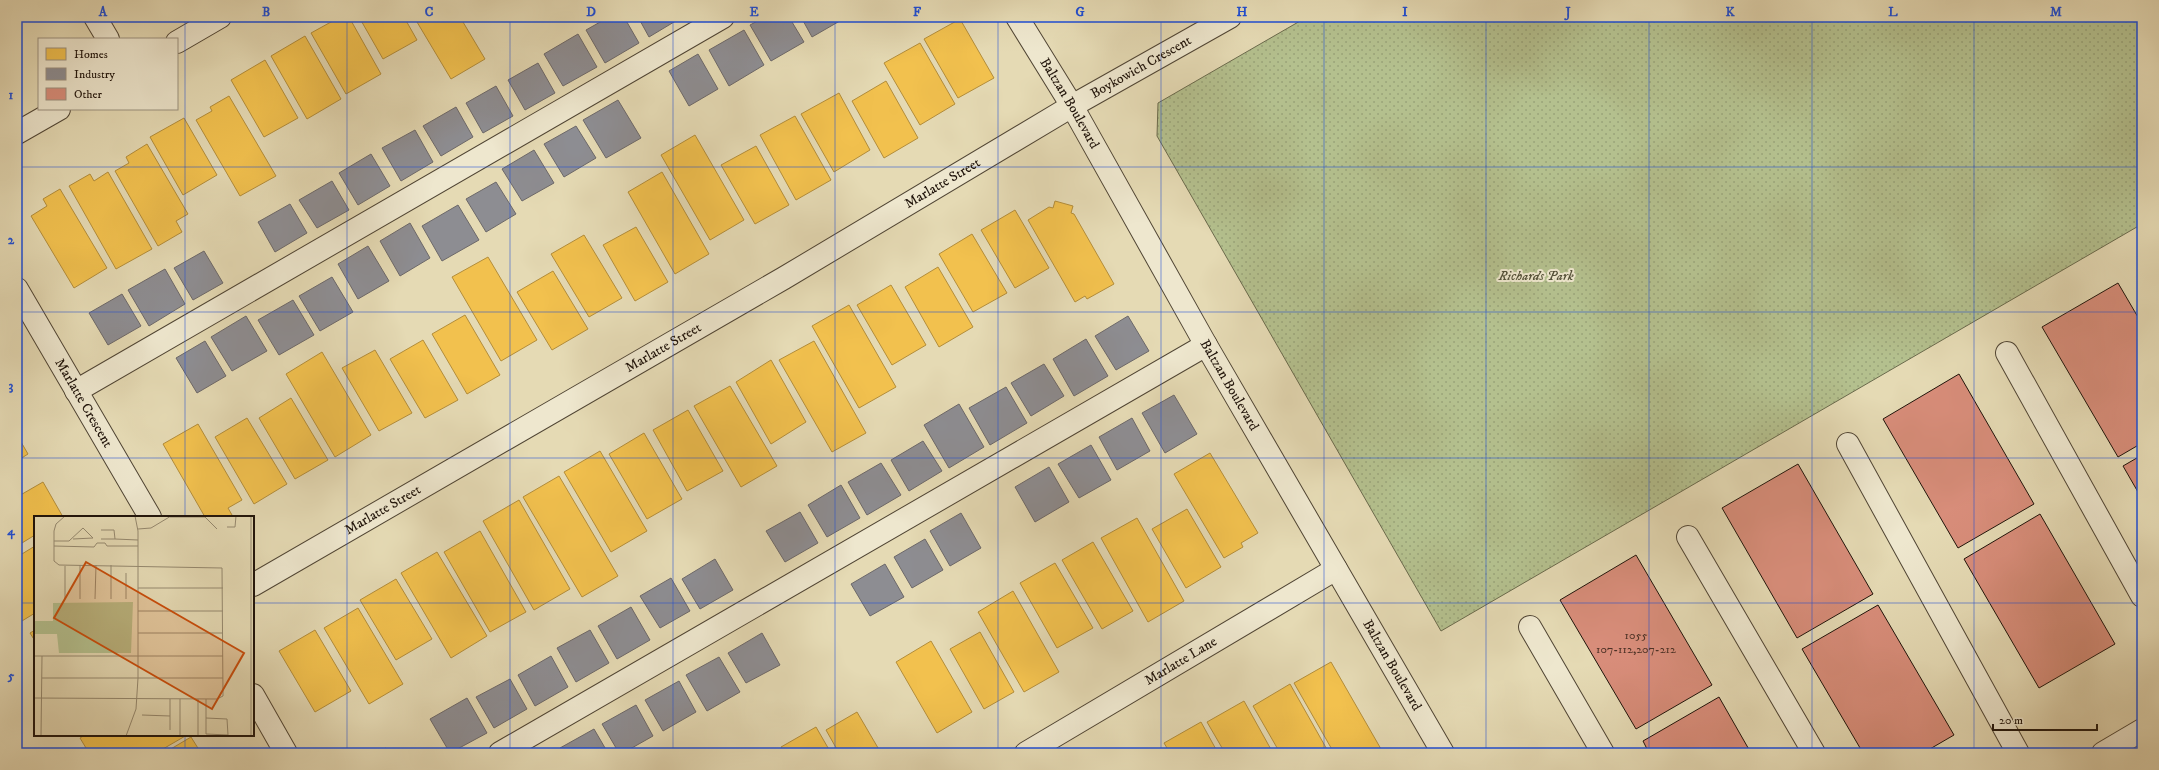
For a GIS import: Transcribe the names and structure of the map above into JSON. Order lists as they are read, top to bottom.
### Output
{
  "streets": {
    "street": [
      "Boykowich Crescent",
      "Baltzan Boulevard",
      "Marlatte Street",
      "Marlatte Crescent",
      "Marlatte Lane"
    ]
  },
  "crossings": [
    ["Boykowich Crescent", "Baltzan Boulevard"],
    ["Boykowich Crescent", "Marlatte Street"],
    ["Baltzan Boulevard", "Marlatte Street"],
    ["Baltzan Boulevard", "Marlatte Lane"]
  ],
  "parks": ["Richards Park"],
  "house_numbers": ["1055 107-112,207-212"],
  "legend": ["Homes", "Industry", "Other"],
  "scale_bar": "20 m",
  "grid": {
    "columns": [
      "A",
      "B",
      "C",
      "D",
      "E",
      "F",
      "G",
      "H",
      "I",
      "J",
      "K",
      "L",
      "M"
    ],
    "rows": [
      "1",
      "2",
      "3",
      "4",
      "5"
    ]
  }
}
